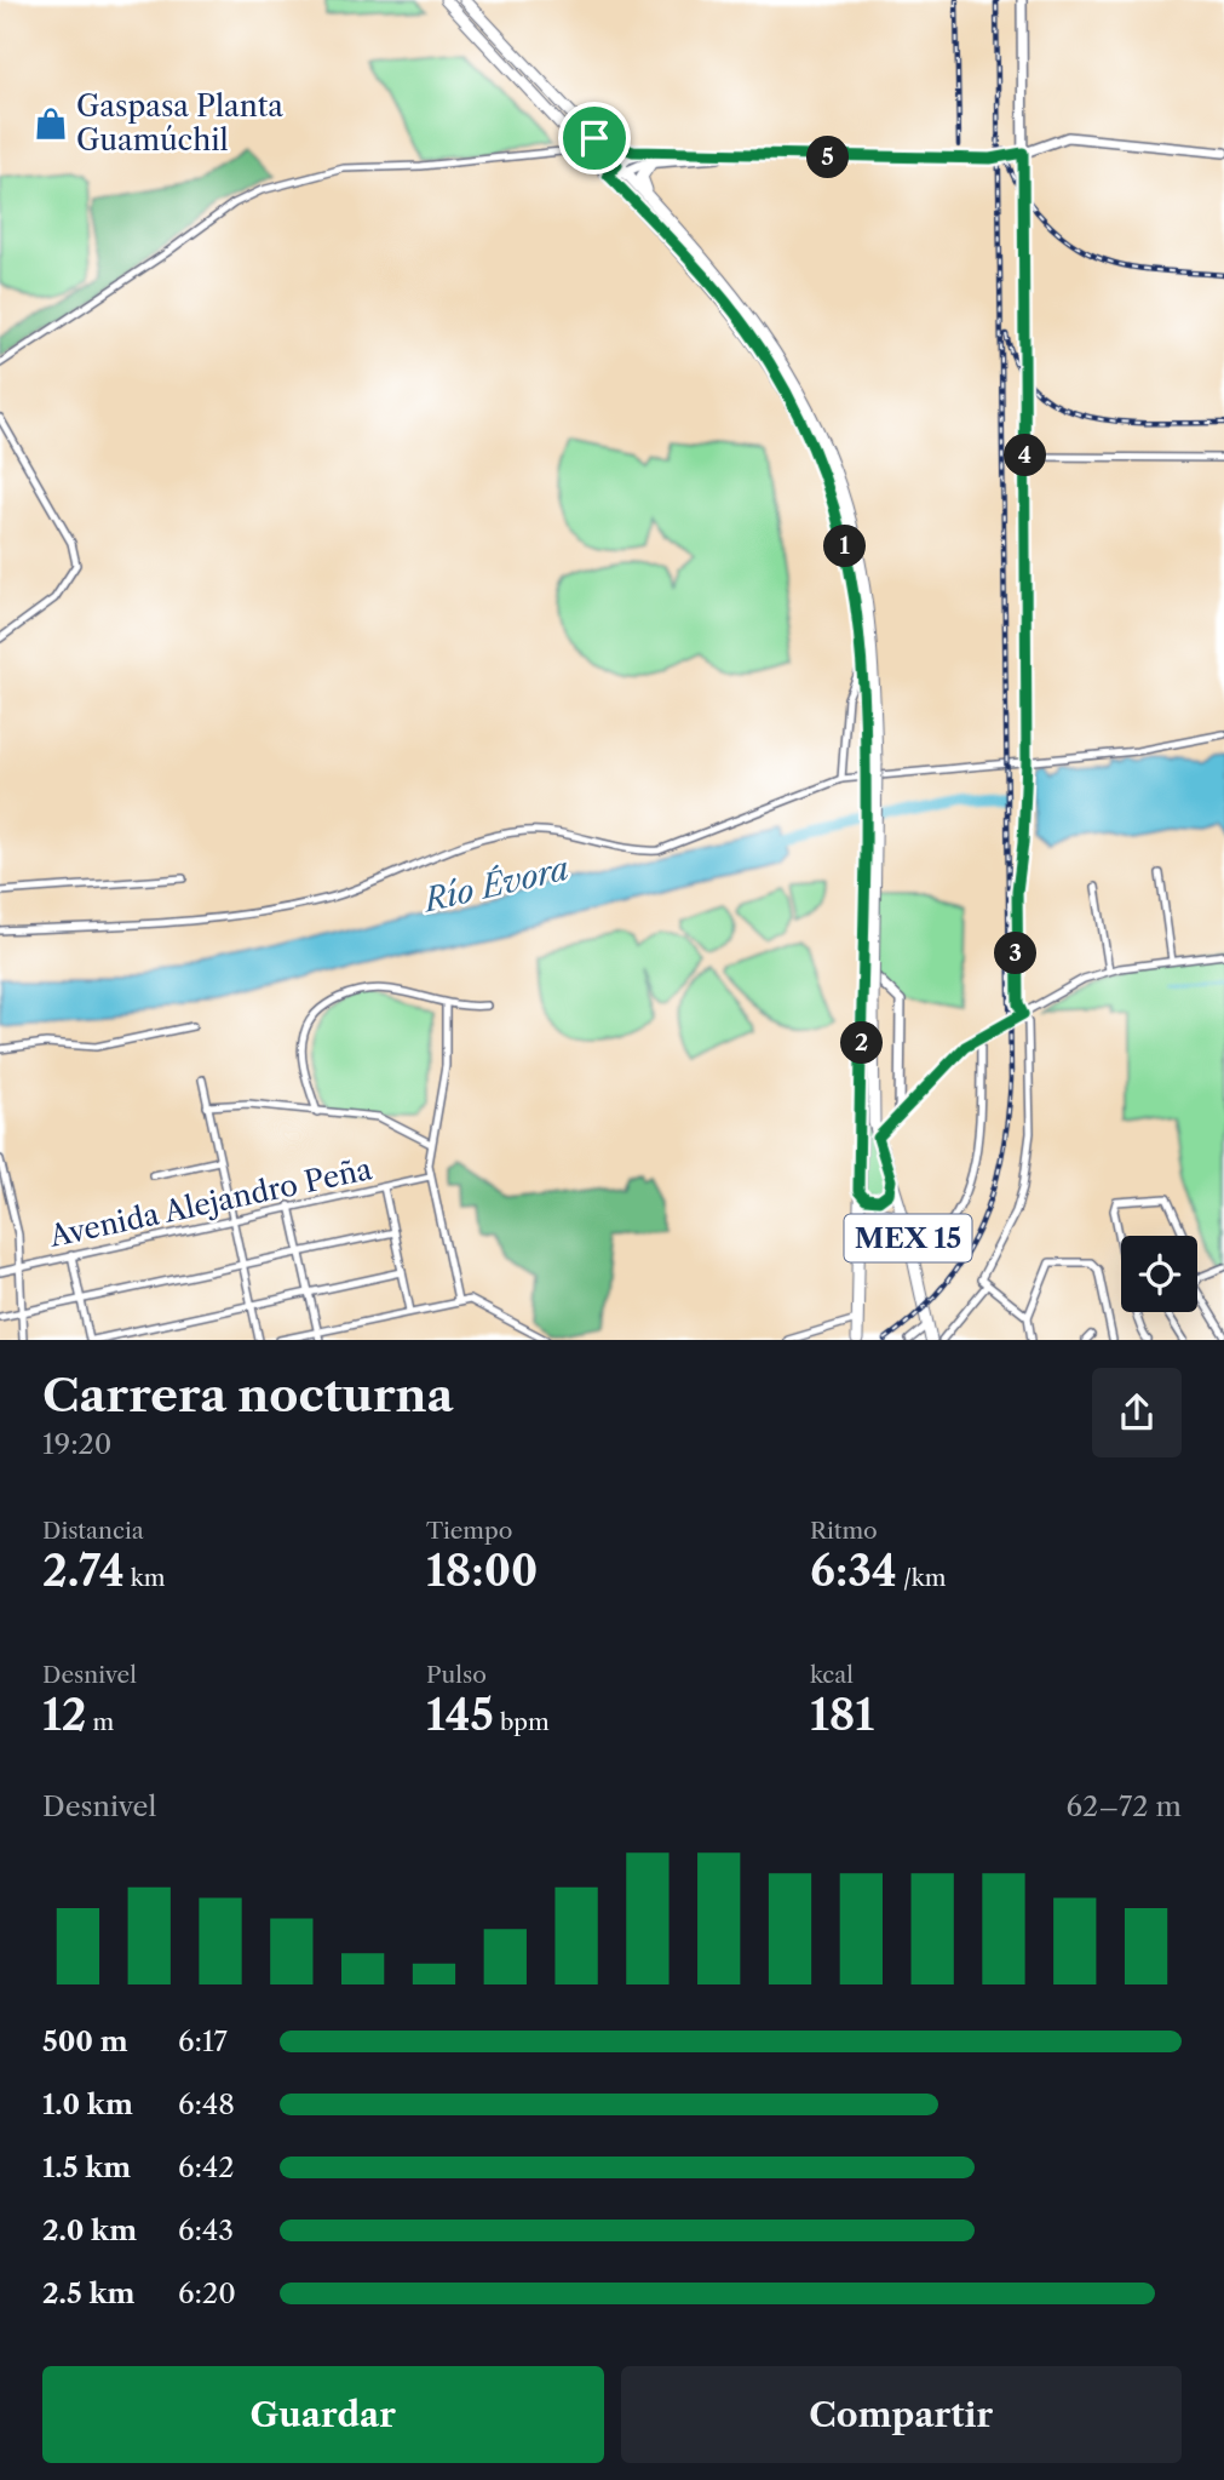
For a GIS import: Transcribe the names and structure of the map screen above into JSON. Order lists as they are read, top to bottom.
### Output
{
  "streets": {
    "main road": ["MEX 15"],
    "street": ["Avenida Alejandro Peña"]
  },
  "water": ["Río Évora"],
  "places": {
    "shop": ["Gaspasa Planta Guamúchil"]
  },
  "page": {
    "pins": [
      "5",
      "4",
      "1",
      "3",
      "2"
    ],
    "heading": ["Carrera nocturna", "19:20"],
    "stats": [
      ["Distancia", "2.74 km"],
      ["Tiempo", "18:00"],
      ["Ritmo", "6:34 /km"],
      ["Desnivel", "12 m"],
      ["Pulso", "145 bpm"],
      ["kcal", "181"]
    ],
    "chart": ["Desnivel", "62–72 m"],
    "list": [
      {
        "name": "500 m",
        "note": "6:17"
      },
      {
        "name": "1.0 km",
        "note": "6:48"
      },
      {
        "name": "1.5 km",
        "note": "6:42"
      },
      {
        "name": "2.0 km",
        "note": "6:43"
      },
      {
        "name": "2.5 km",
        "note": "6:20"
      }
    ],
    "buttons": ["Guardar", "Compartir"]
  }
}
